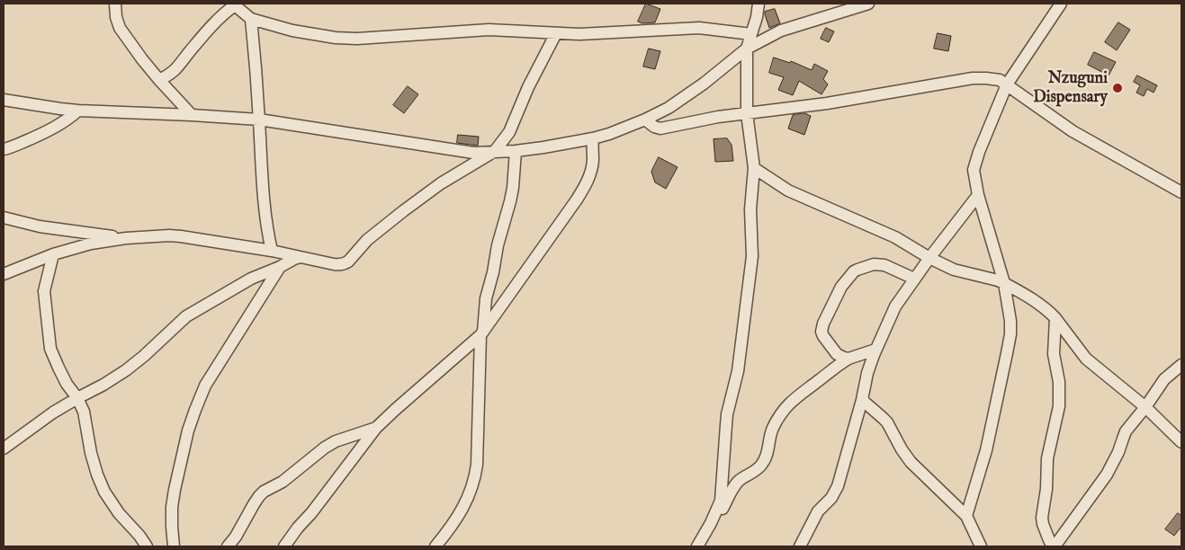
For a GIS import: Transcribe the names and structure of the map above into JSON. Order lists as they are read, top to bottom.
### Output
{
  "places": ["Nzuguni Dispensary"]
}
